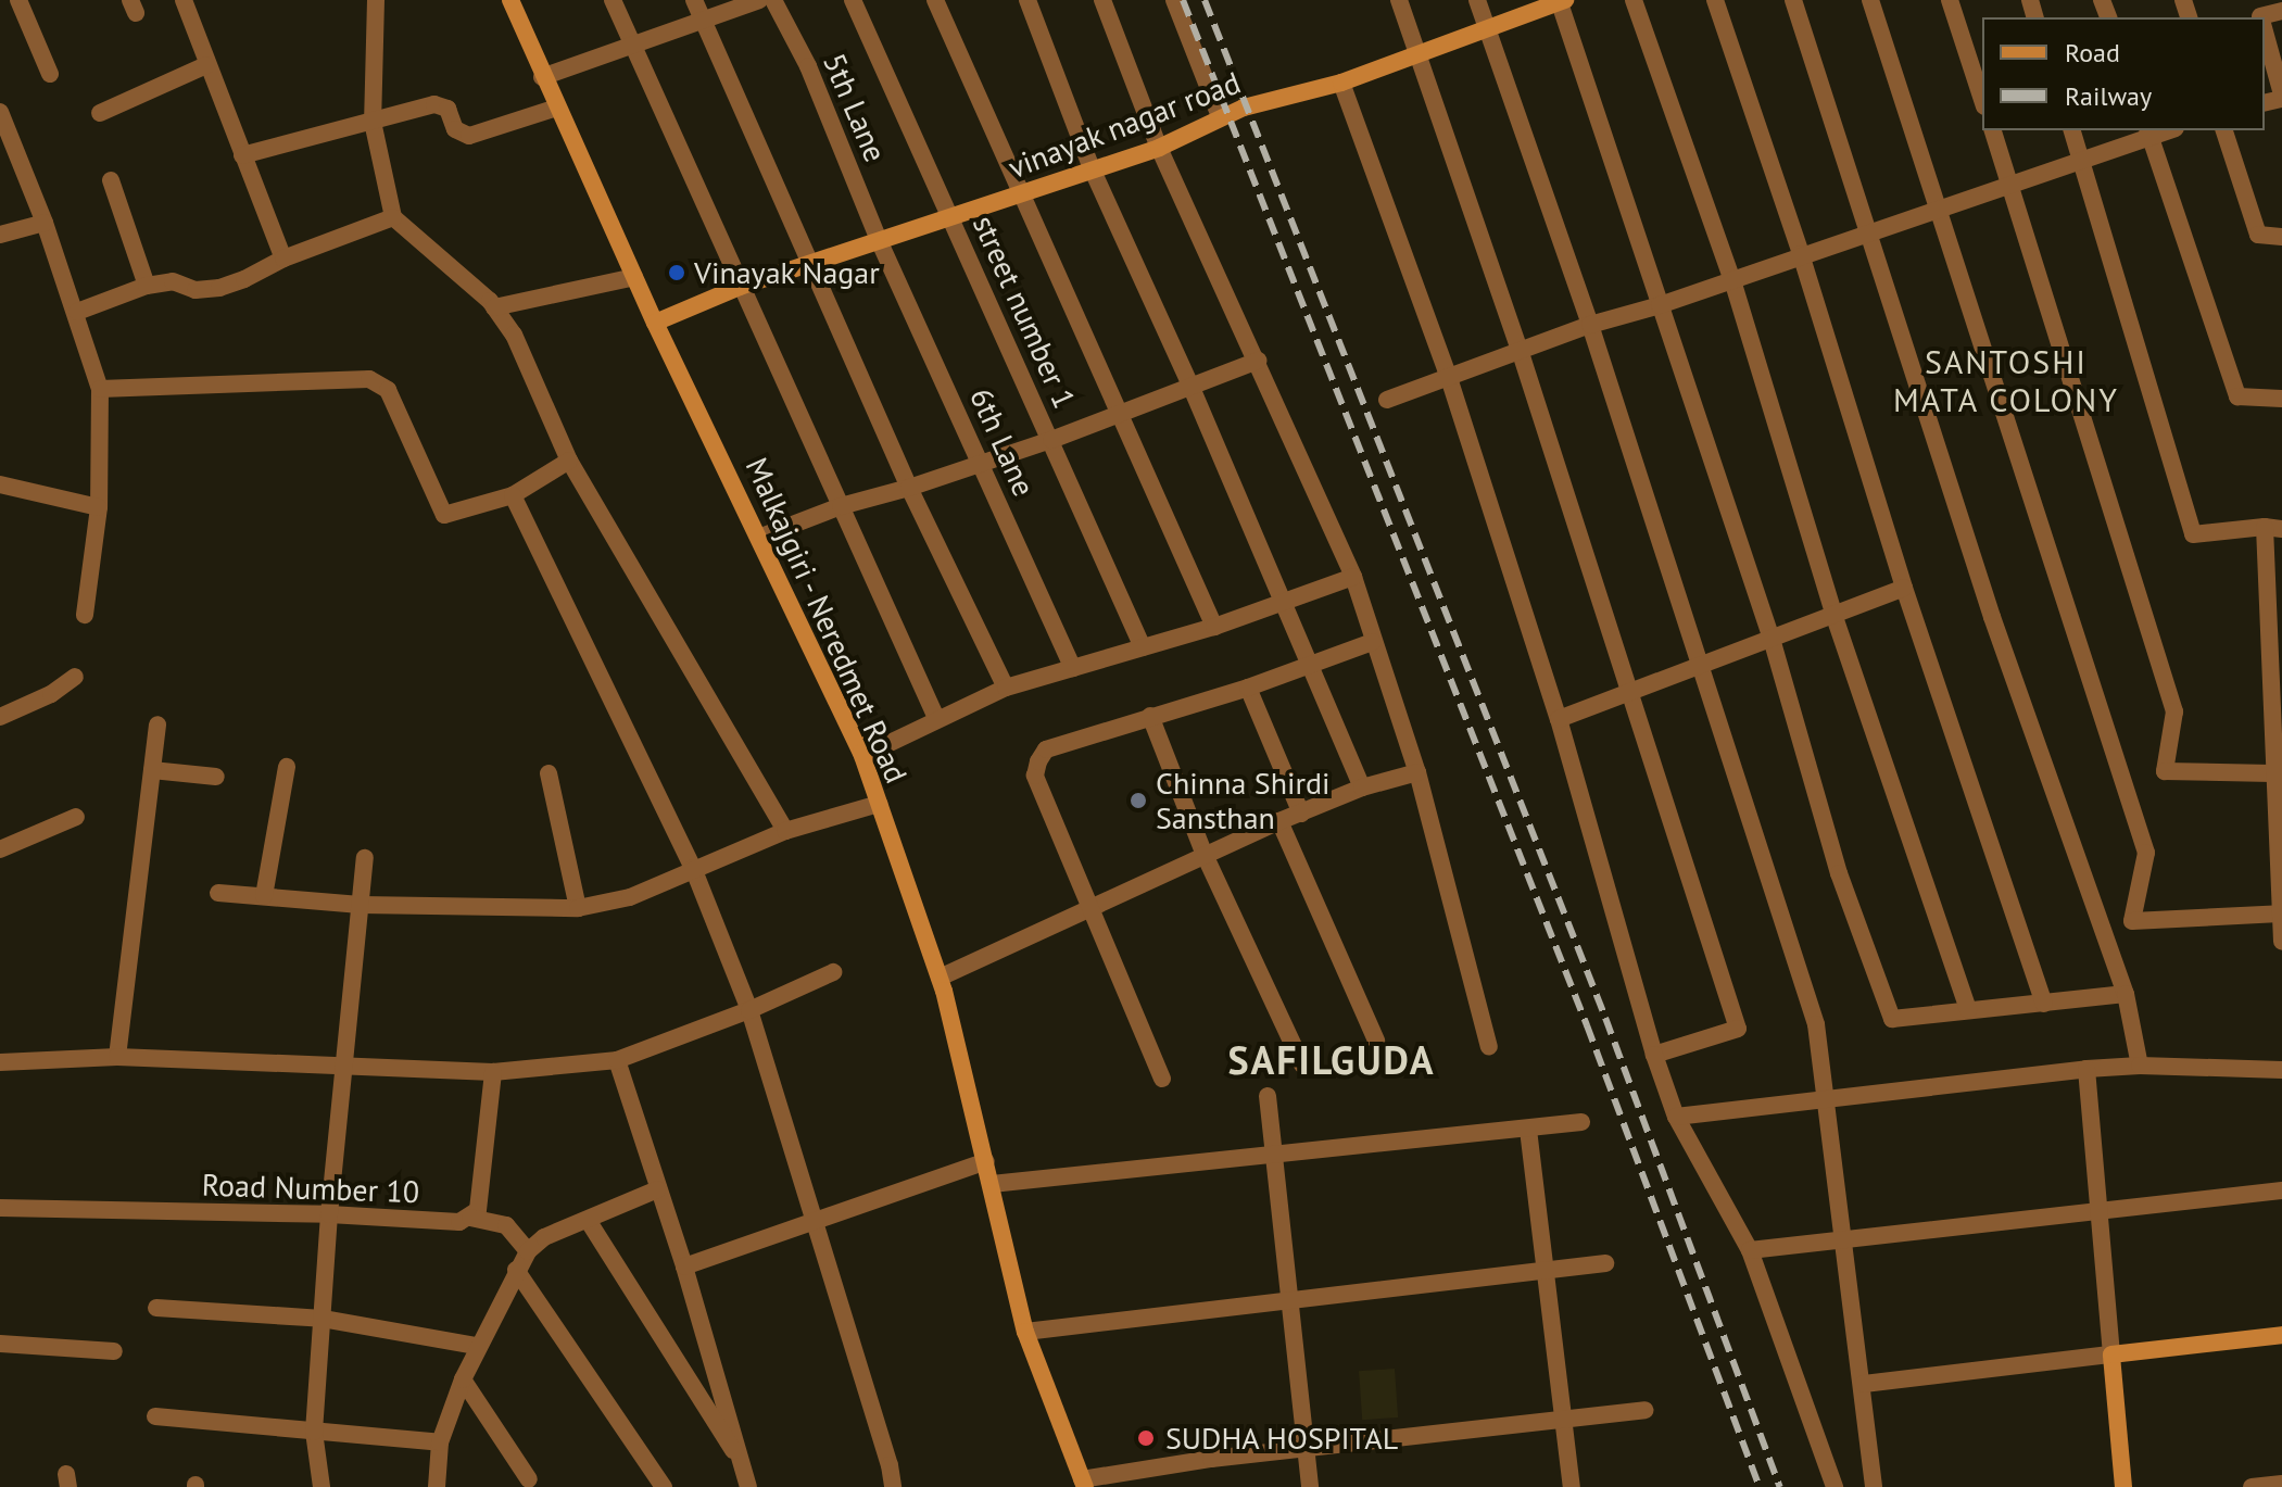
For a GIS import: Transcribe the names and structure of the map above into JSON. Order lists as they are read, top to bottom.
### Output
{
  "streets": {
    "main road": ["vinayak nagar road", "Malkajgiri - Neredmet Road"],
    "street": [
      "5th Lane",
      "street number 1",
      "6th Lane",
      "Road Number 10"
    ]
  },
  "crossings": [
    ["5th Lane", "vinayak nagar road"],
    ["5th Lane", "6th Lane"],
    ["vinayak nagar road", "street number 1"],
    ["vinayak nagar road", "6th Lane"],
    ["vinayak nagar road", "Malkajgiri - Neredmet Road"]
  ],
  "districts": ["SANTOSHI MATA COLONY", "SAFILGUDA"],
  "places": ["Vinayak Nagar", "Chinna Shirdi Sansthan", "SUDHA HOSPITAL"],
  "legend": ["Road", "Railway"]
}
